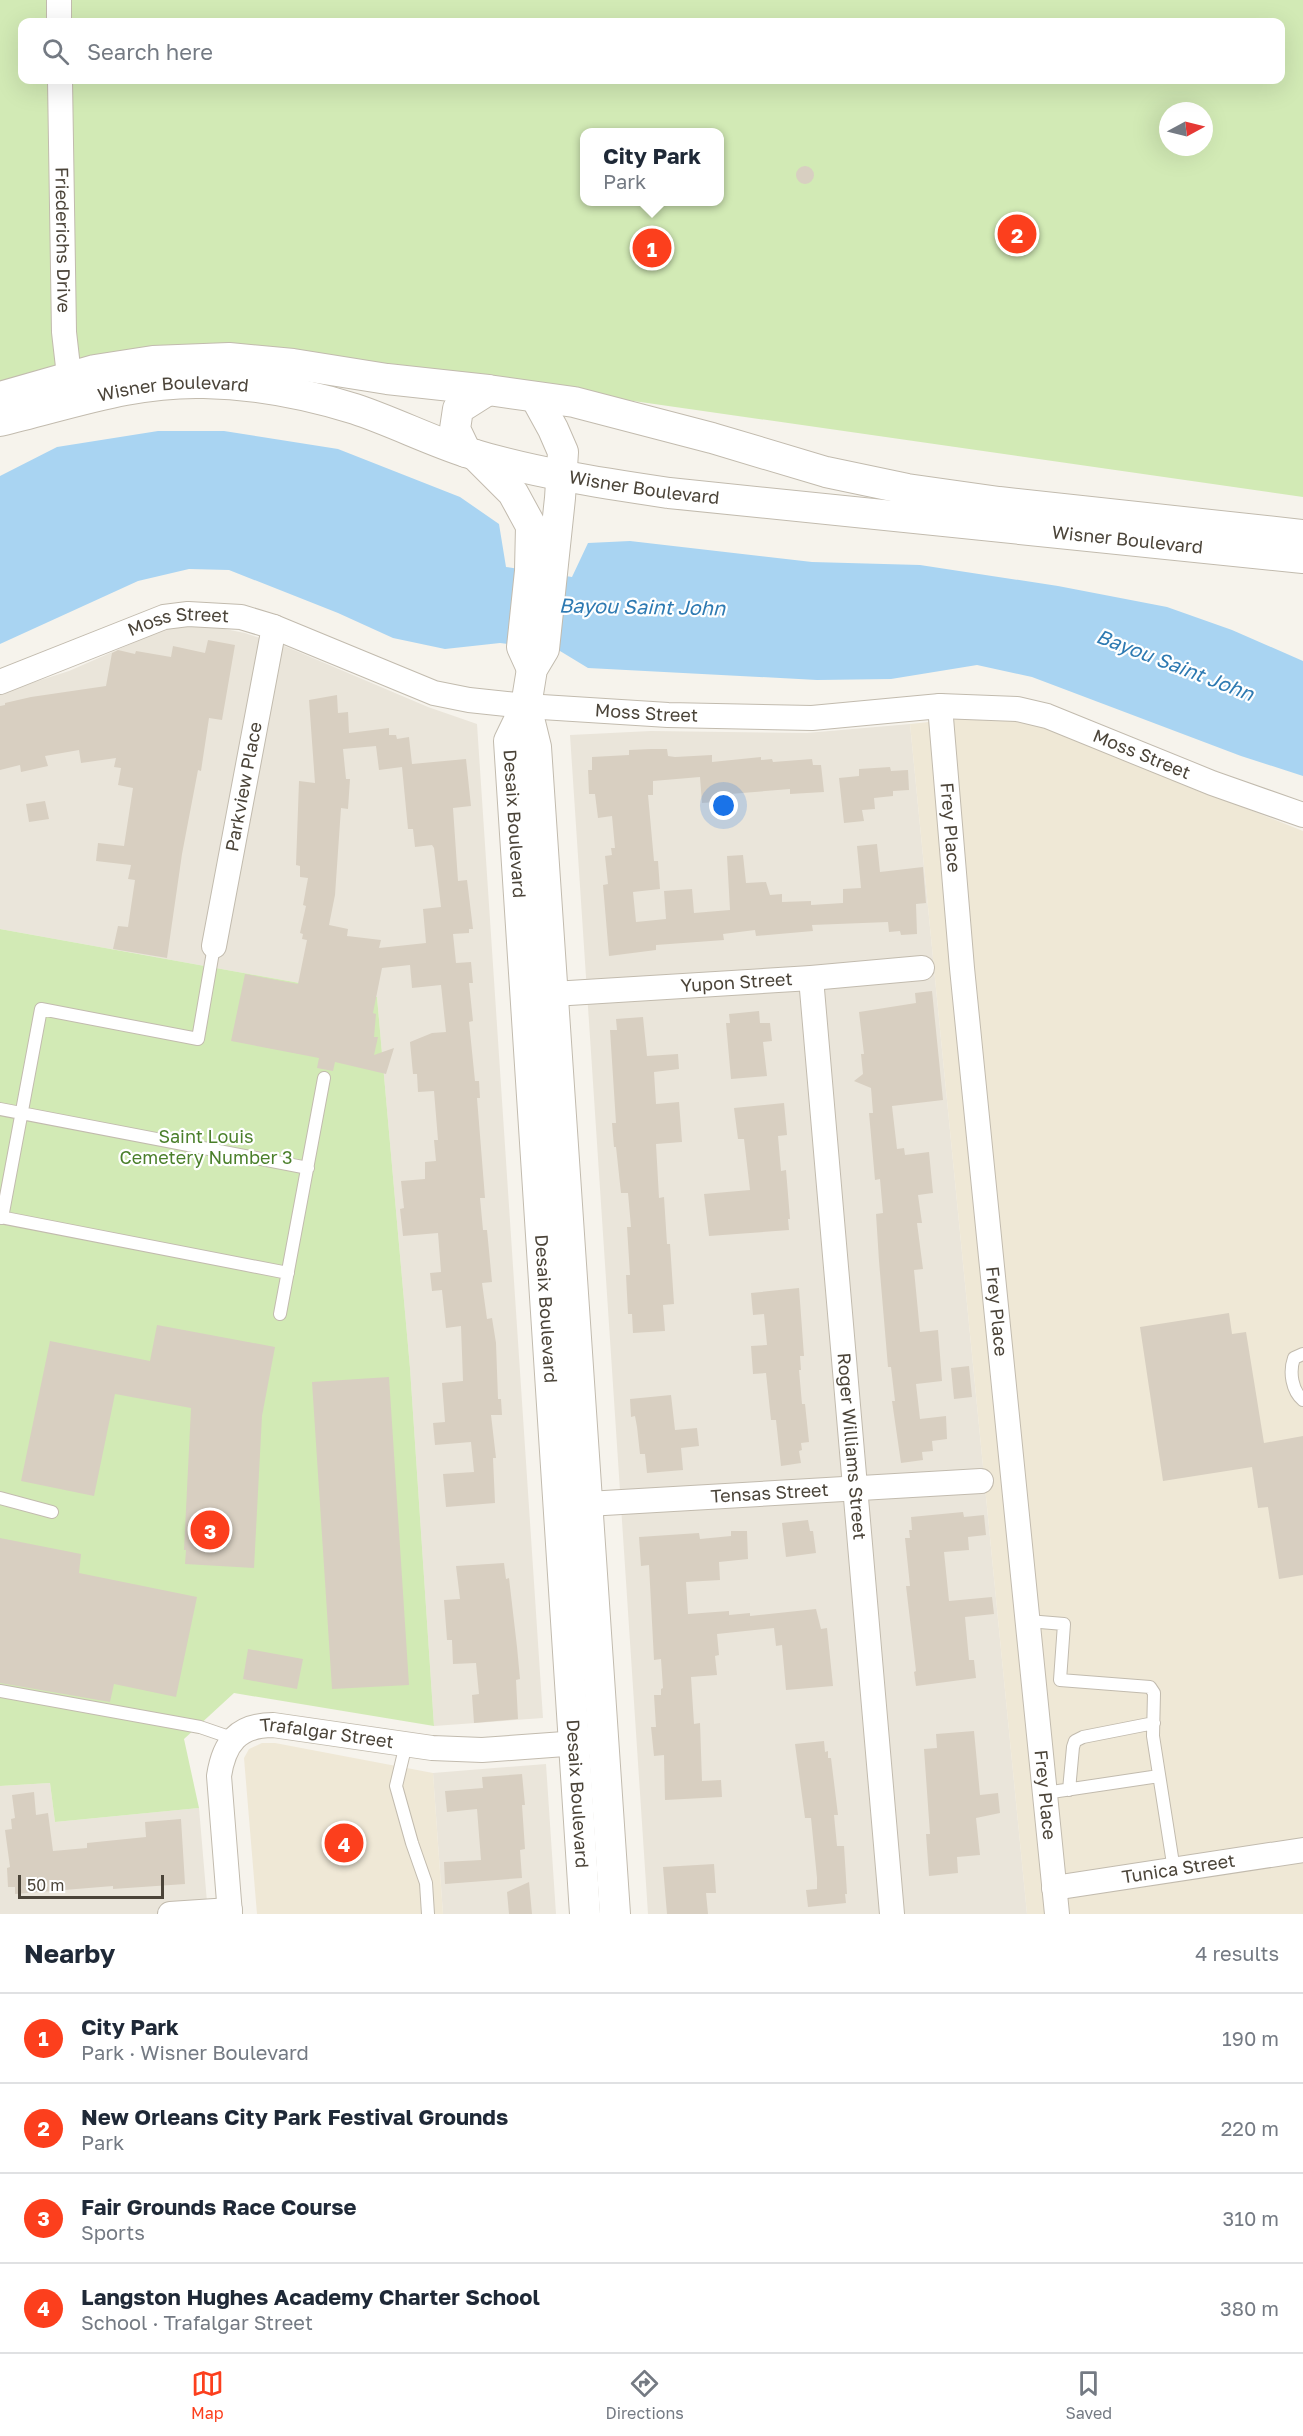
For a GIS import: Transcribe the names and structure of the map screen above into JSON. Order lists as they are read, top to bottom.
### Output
{
  "streets": {
    "street": [
      "Friederichs Drive",
      "Wisner Boulevard",
      "Moss Street",
      "Parkview Place",
      "Desaix Boulevard",
      "Frey Place",
      "Yupon Street",
      "Roger Williams Street",
      "Tensas Street",
      "Trafalgar Street",
      "Tunica Street"
    ]
  },
  "crossings": [
    ["Friederichs Drive", "Wisner Boulevard"],
    ["Wisner Boulevard", "Desaix Boulevard"],
    ["Moss Street", "Parkview Place"],
    ["Moss Street", "Desaix Boulevard"],
    ["Moss Street", "Frey Place"],
    ["Desaix Boulevard", "Yupon Street"],
    ["Desaix Boulevard", "Tensas Street"],
    ["Desaix Boulevard", "Trafalgar Street"],
    ["Frey Place", "Tunica Street"],
    ["Yupon Street", "Roger Williams Street"],
    ["Roger Williams Street", "Tensas Street"]
  ],
  "water": ["Bayou Saint John"],
  "parks": ["Saint Louis Cemetery Number 3"],
  "scale_bar": "50 m",
  "north": "right",
  "page": {
    "search": "Search here",
    "popup": ["City Park", "Park"],
    "pins": [
      "2",
      "1",
      "3",
      "4"
    ],
    "scale": "50 m",
    "heading": ["Nearby", "4 results"],
    "list": [
      {
        "mark": "1",
        "name": "City Park",
        "note": "Park · Wisner Boulevard",
        "value": "190 m"
      },
      {
        "mark": "2",
        "name": "New Orleans City Park Festival Grounds",
        "note": "Park",
        "value": "220 m"
      },
      {
        "mark": "3",
        "name": "Fair Grounds Race Course",
        "note": "Sports",
        "value": "310 m"
      },
      {
        "mark": "4",
        "name": "Langston Hughes Academy Charter School",
        "note": "School · Trafalgar Street",
        "value": "380 m"
      }
    ],
    "nav": ["Map", "Directions", "Saved"]
  }
}
